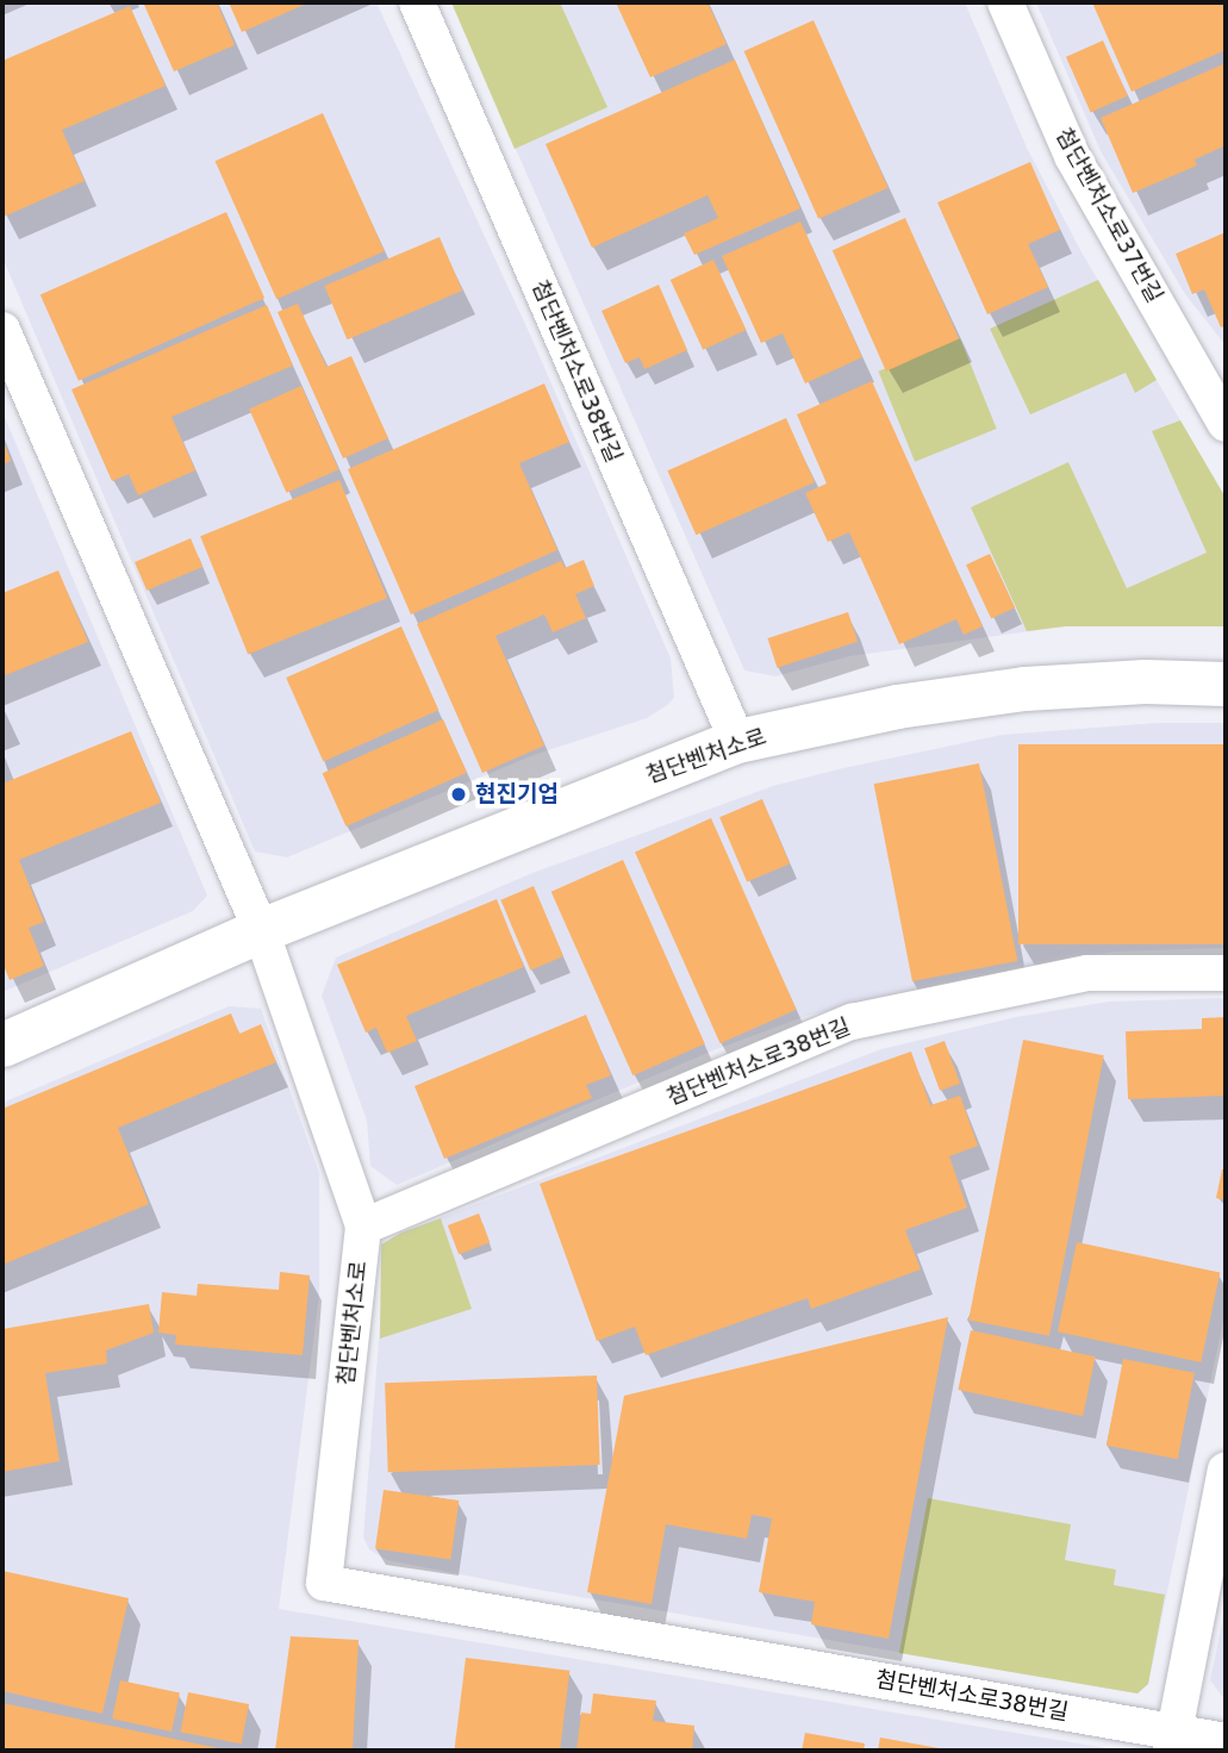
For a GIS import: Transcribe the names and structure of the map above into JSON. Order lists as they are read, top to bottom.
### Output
{
  "streets": {
    "street": ["첨단벤처소로37번길", "첨단벤처소로38번길", "첨단벤처소로"]
  },
  "crossings": [
    ["첨단벤처소로38번길", "첨단벤처소로"]
  ],
  "places": ["현진기업"]
}
